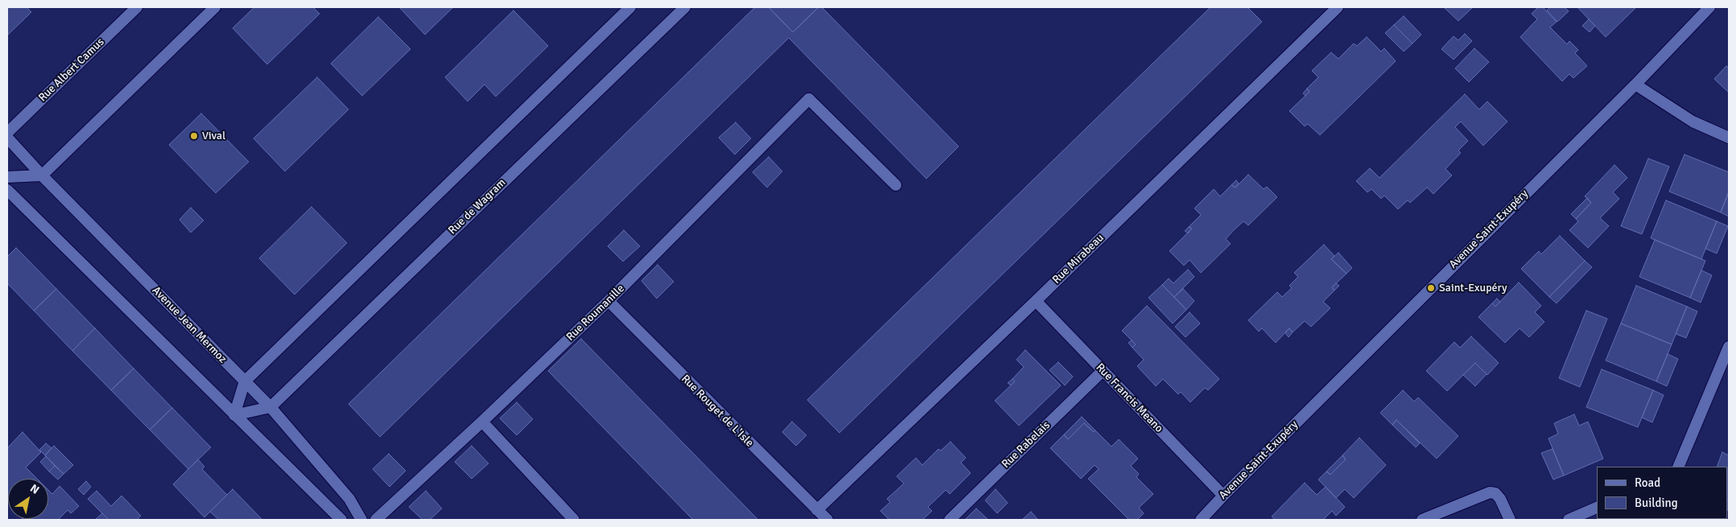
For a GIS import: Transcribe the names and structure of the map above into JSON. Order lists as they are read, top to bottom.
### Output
{
  "streets": {
    "street": [
      "Rue Albert Camus",
      "Rue de Wagram",
      "Avenue Saint-Exupéry",
      "Rue Mirabeau",
      "Rue Roumanille",
      "Avenue Jean Mermoz",
      "Rue Francis Meano",
      "Rue Rouget de L'Isle",
      "Rue Rabelais"
    ]
  },
  "crossings": [
    ["Rue de Wagram", "Avenue Jean Mermoz"],
    ["Avenue Saint-Exupéry", "Rue Francis Meano"],
    ["Rue Mirabeau", "Rue Francis Meano"],
    ["Rue Mirabeau", "Rue Rouget de L'Isle"],
    ["Rue Roumanille", "Rue Rouget de L'Isle"],
    ["Rue Francis Meano", "Rue Rabelais"]
  ],
  "places": ["Vival", "Saint-Exupéry"],
  "legend": ["Road", "Building"],
  "north": "top right"
}
